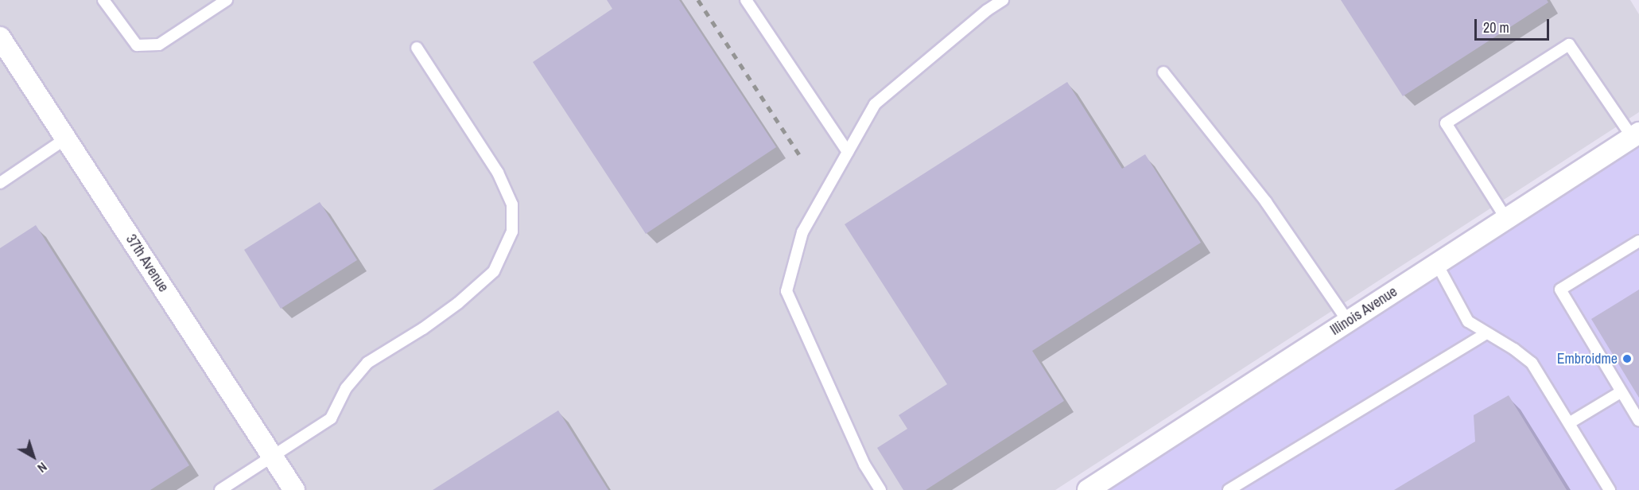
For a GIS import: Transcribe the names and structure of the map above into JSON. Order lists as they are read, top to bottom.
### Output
{
  "streets": {
    "street": ["37th Avenue", "Illinois Avenue"]
  },
  "places": ["Embroidme"],
  "scale_bar": "20 m",
  "north": "bottom right"
}
